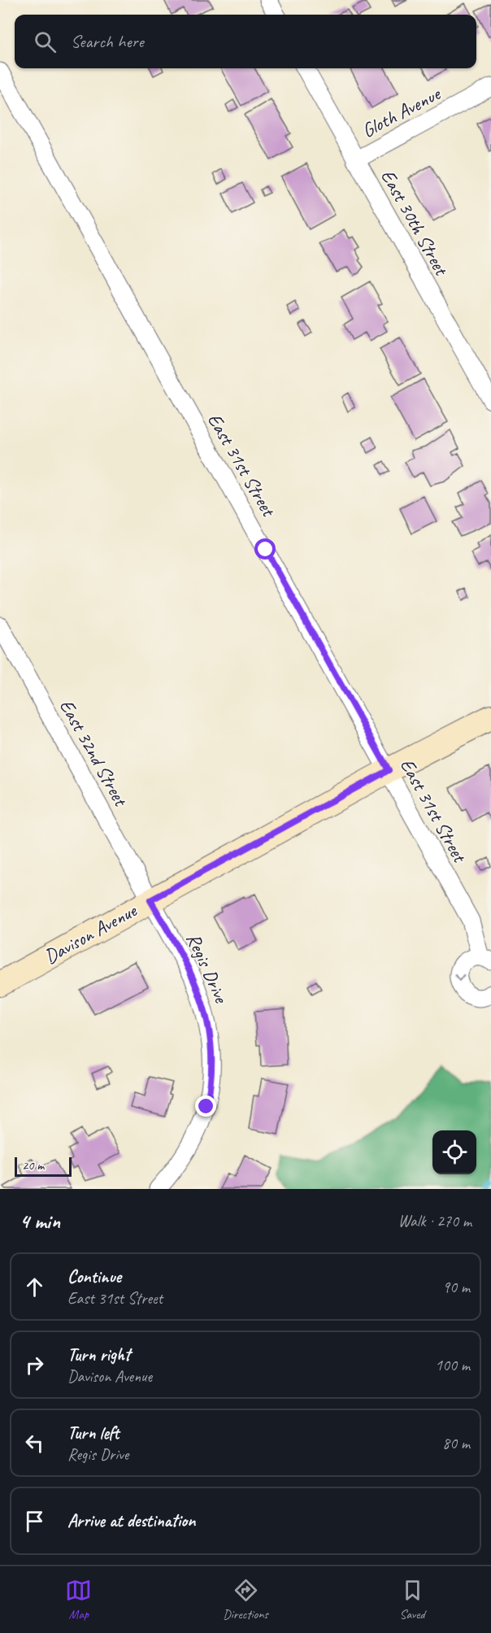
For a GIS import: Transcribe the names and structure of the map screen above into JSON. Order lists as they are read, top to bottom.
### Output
{
  "streets": {
    "street": [
      "Gloth Avenue",
      "East 30th Street",
      "East 31st Street",
      "East 32nd Street",
      "Davison Avenue",
      "Regis Drive"
    ]
  },
  "crossings": [
    ["Gloth Avenue", "East 30th Street"],
    ["East 31st Street", "Davison Avenue"],
    ["East 32nd Street", "Davison Avenue"],
    ["East 32nd Street", "Regis Drive"],
    ["Davison Avenue", "Regis Drive"]
  ],
  "scale_bar": "20 m",
  "page": {
    "search": "Search here",
    "scale": "20 m",
    "heading": ["4 min", "Walk · 270 m"],
    "list": [
      ["Continue", "East 31st Street", "90 m"],
      ["Turn right", "Davison Avenue", "100 m"],
      ["Turn left", "Regis Drive", "80 m"],
      "Arrive at destination"
    ],
    "nav": ["Map", "Directions", "Saved"]
  }
}
